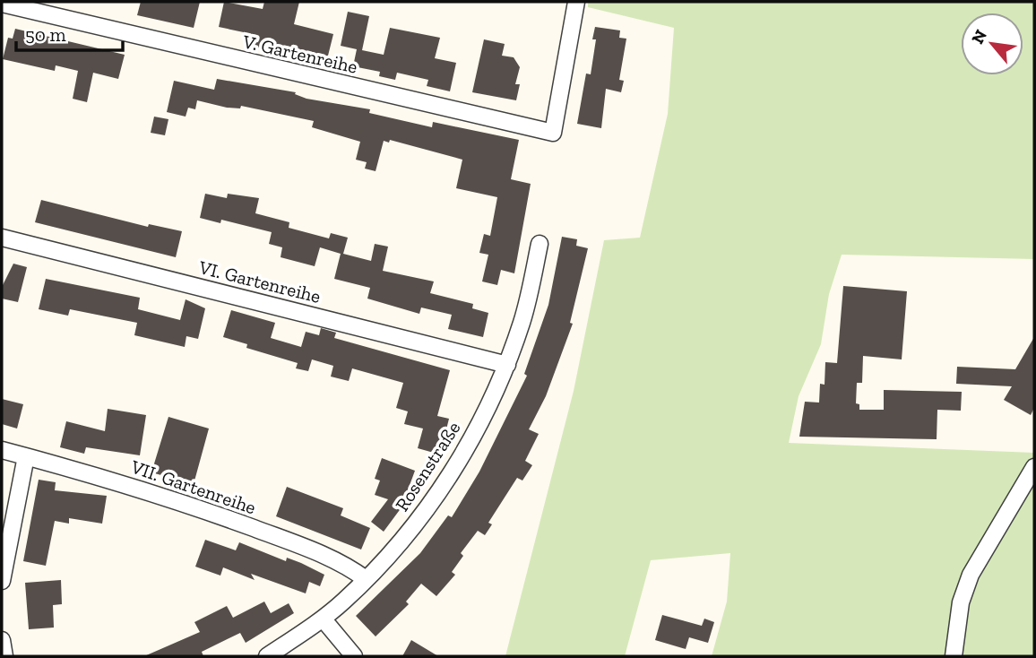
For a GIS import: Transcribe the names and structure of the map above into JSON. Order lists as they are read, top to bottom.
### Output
{
  "streets": {
    "street": [
      "V. Gartenreihe",
      "VI. Gartenreihe",
      "Rosenstraße",
      "VII. Gartenreihe"
    ]
  },
  "crossings": [
    ["VI. Gartenreihe", "Rosenstraße"],
    ["Rosenstraße", "VII. Gartenreihe"]
  ],
  "scale_bar": "50 m",
  "north": "top left"
}
